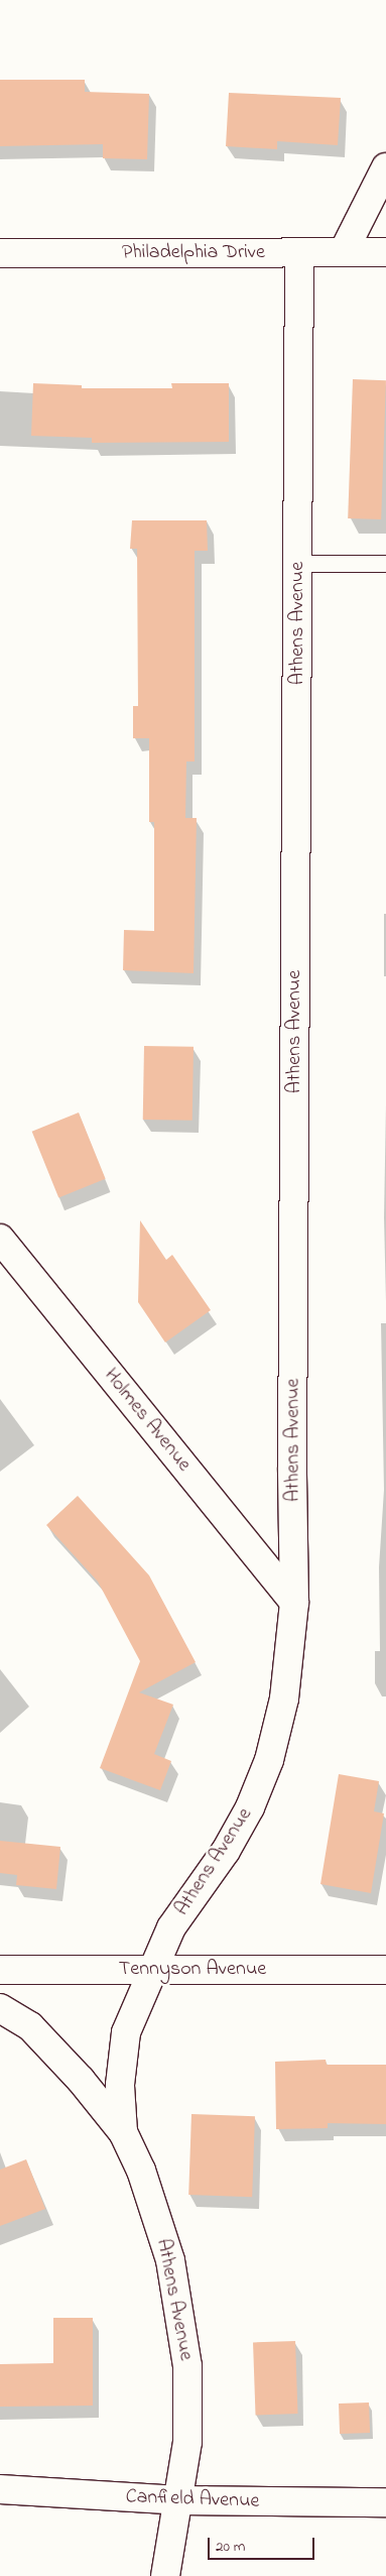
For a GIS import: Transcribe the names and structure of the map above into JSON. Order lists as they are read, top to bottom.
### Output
{
  "streets": {
    "street": [
      "Philadelphia Drive",
      "Athens Avenue",
      "Holmes Avenue",
      "Tennyson Avenue",
      "Canfield Avenue"
    ]
  },
  "crossings": [
    ["Philadelphia Drive", "Athens Avenue"],
    ["Athens Avenue", "Holmes Avenue"],
    ["Athens Avenue", "Tennyson Avenue"],
    ["Athens Avenue", "Canfield Avenue"]
  ],
  "scale_bar": "20 m"
}
